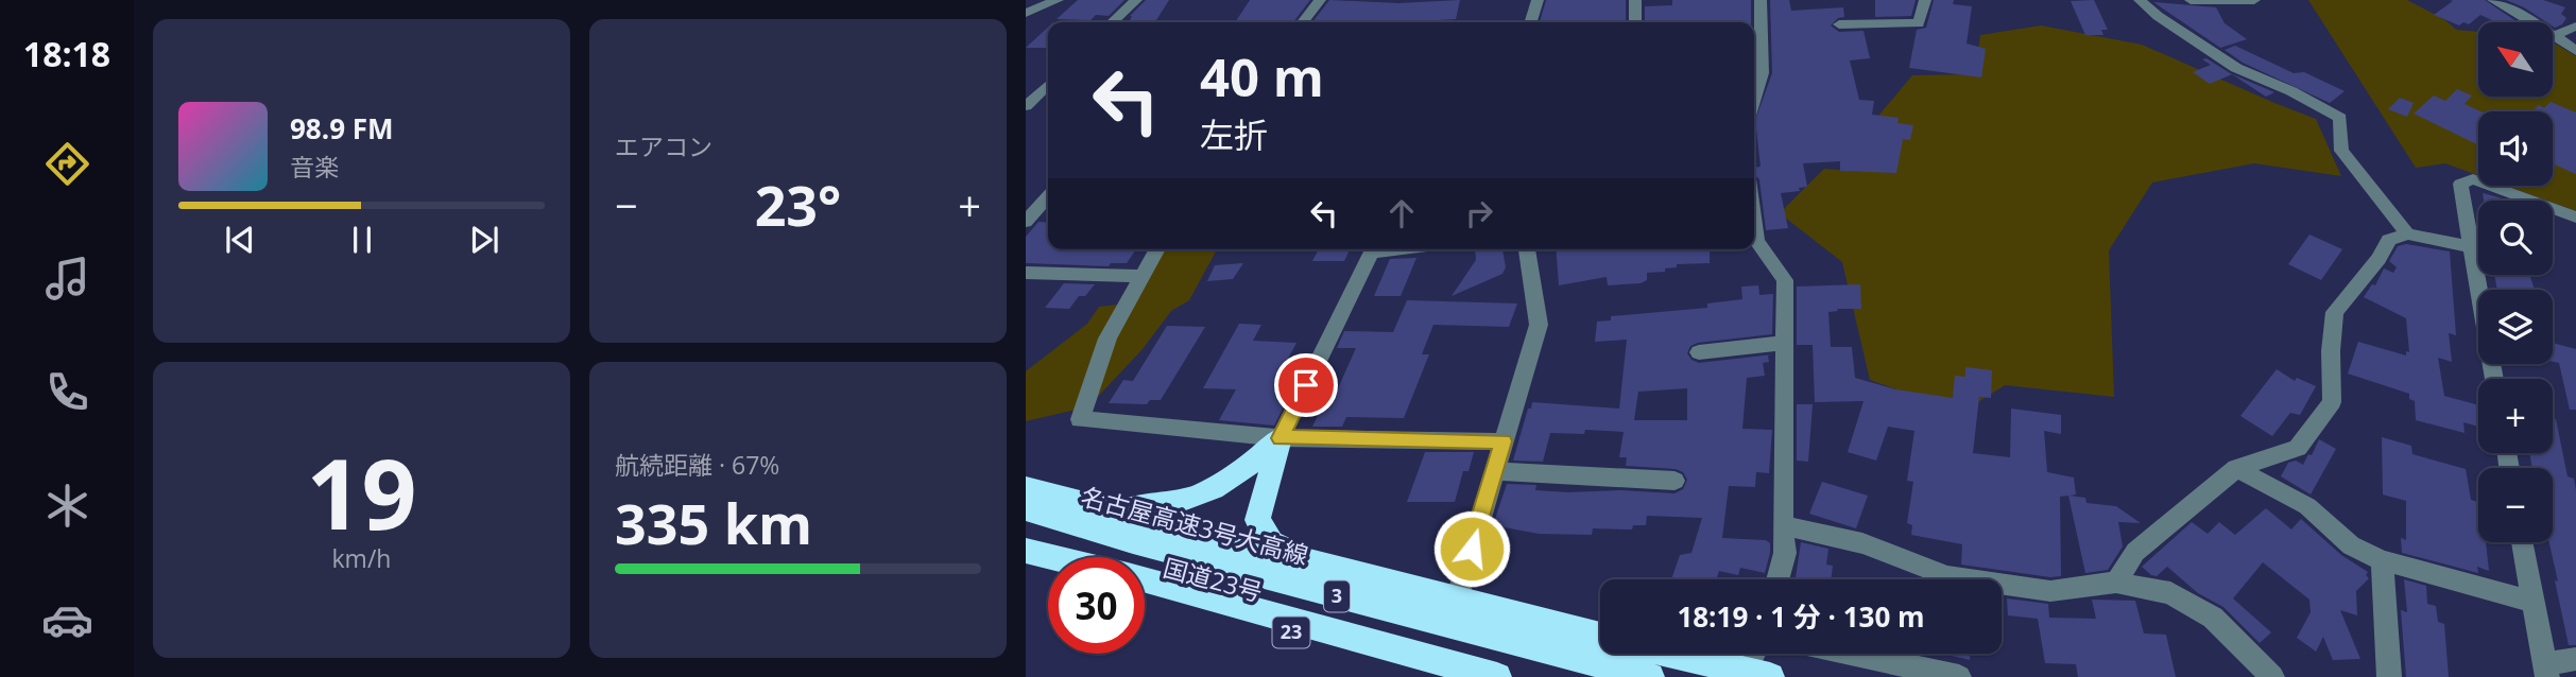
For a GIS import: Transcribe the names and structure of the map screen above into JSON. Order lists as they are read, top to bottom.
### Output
{
  "streets": {
    "highway": [
      "名古屋高速3号大高線",
      "国道23号",
      "3",
      "23"
    ]
  },
  "north": "top left",
  "page": {
    "tabs": "18:18",
    "tile": [
      "エアコン",
      ["19", "km/h"],
      ["航続距離 · 67%", "335 km"]
    ],
    "map_buttons": ["+", "−"],
    "turn": ["40 m", "左折"],
    "song": ["98.9 FM", "音楽"],
    "heat": ["−", "23°", "+"],
    "limit": "30",
    "trip": "18:19 · 1 分 · 130 m"
  }
}
